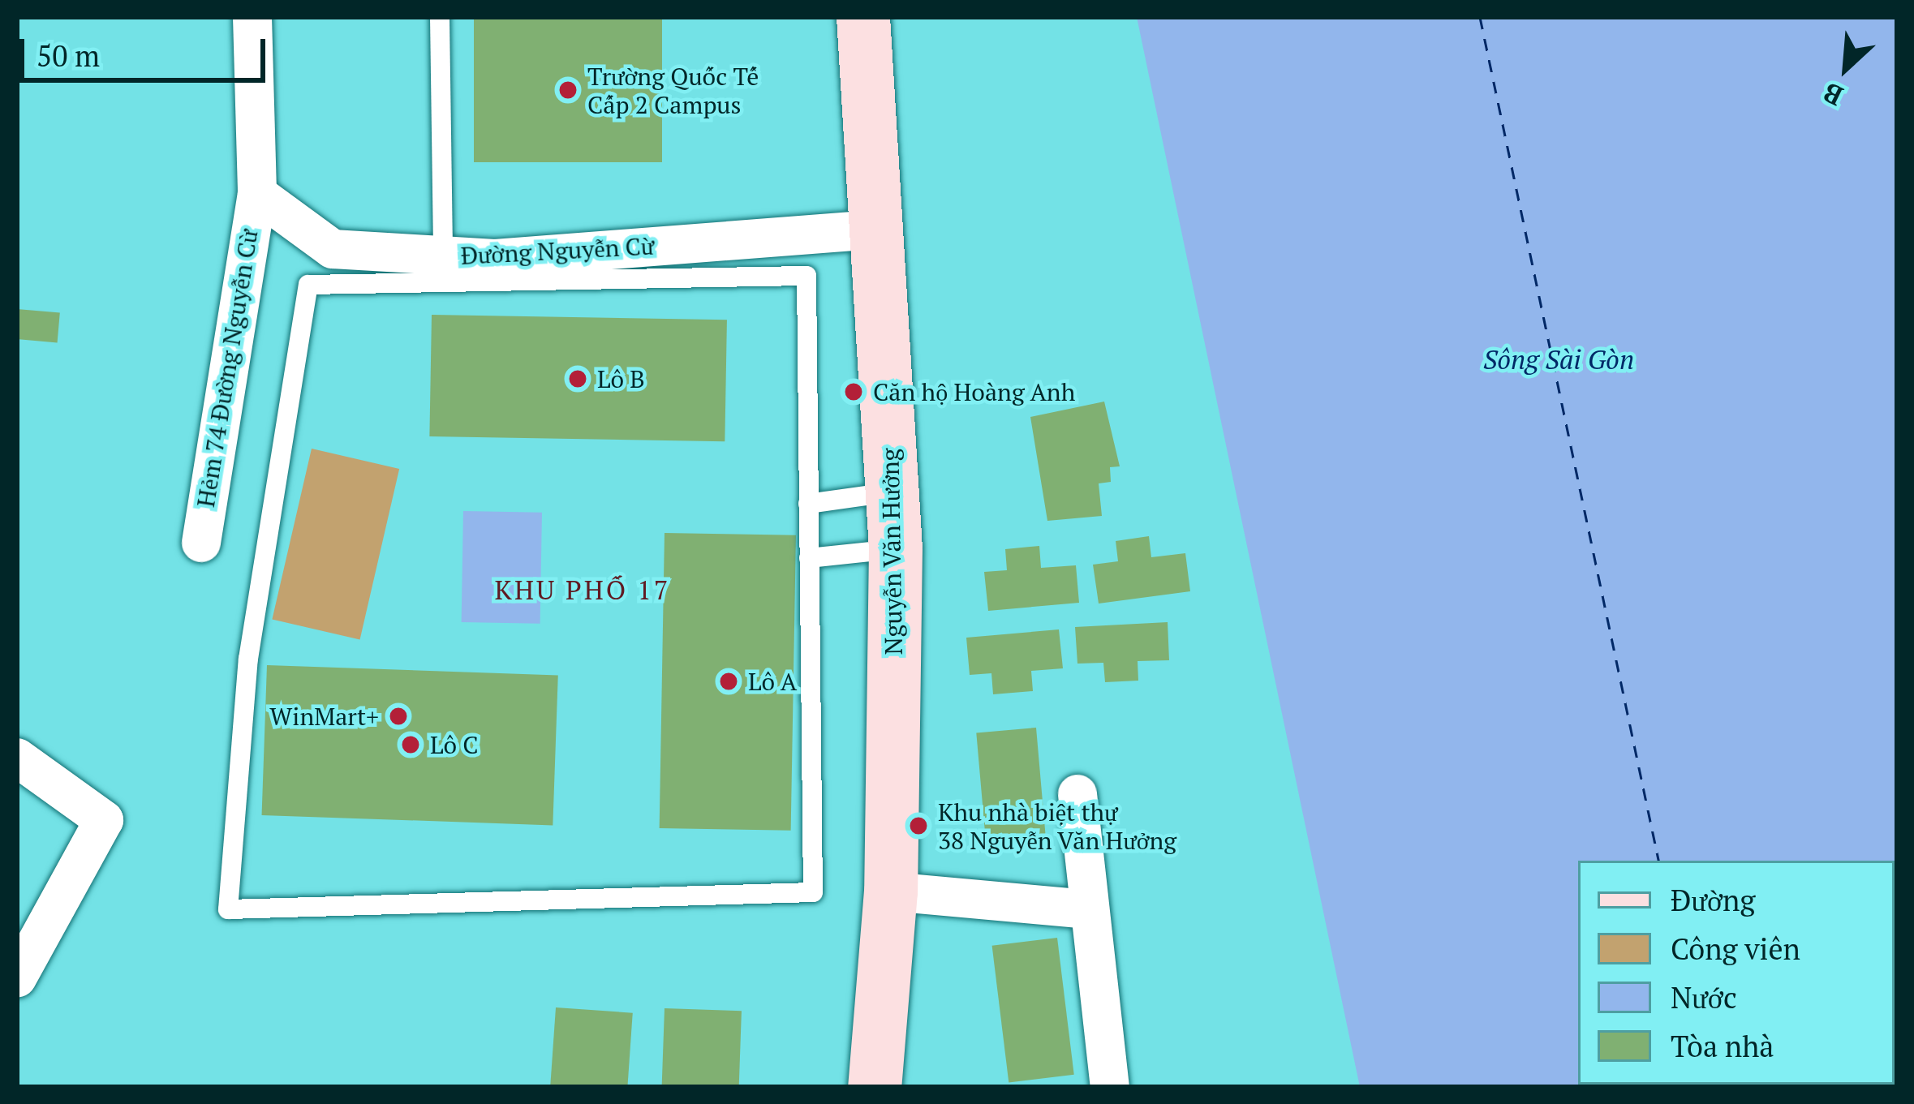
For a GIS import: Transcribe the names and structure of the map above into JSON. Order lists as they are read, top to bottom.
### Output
{
  "streets": {
    "main road": ["Nguyễn Văn Hưởng"],
    "street": ["Đường Nguyễn Cừ", "Hẻm 74 Đường Nguyễn Cừ"]
  },
  "crossings": [
    ["Đường Nguyễn Cừ", "Nguyễn Văn Hưởng"]
  ],
  "districts": ["KHU PHỐ 17"],
  "water": ["Sông Sài Gòn"],
  "places": [
    "Trường Quốc Tế Cấp 2 Campus",
    "Lô B",
    "Căn hộ Hoàng Anh",
    "Lô A",
    "WinMart+",
    "Lô C",
    "Khu nhà biệt thự 38 Nguyễn Văn Hưởng"
  ],
  "legend": [
    "Đường",
    "Công viên",
    "Nước",
    "Tòa nhà"
  ],
  "scale_bar": "50 m",
  "north": "bottom left"
}
